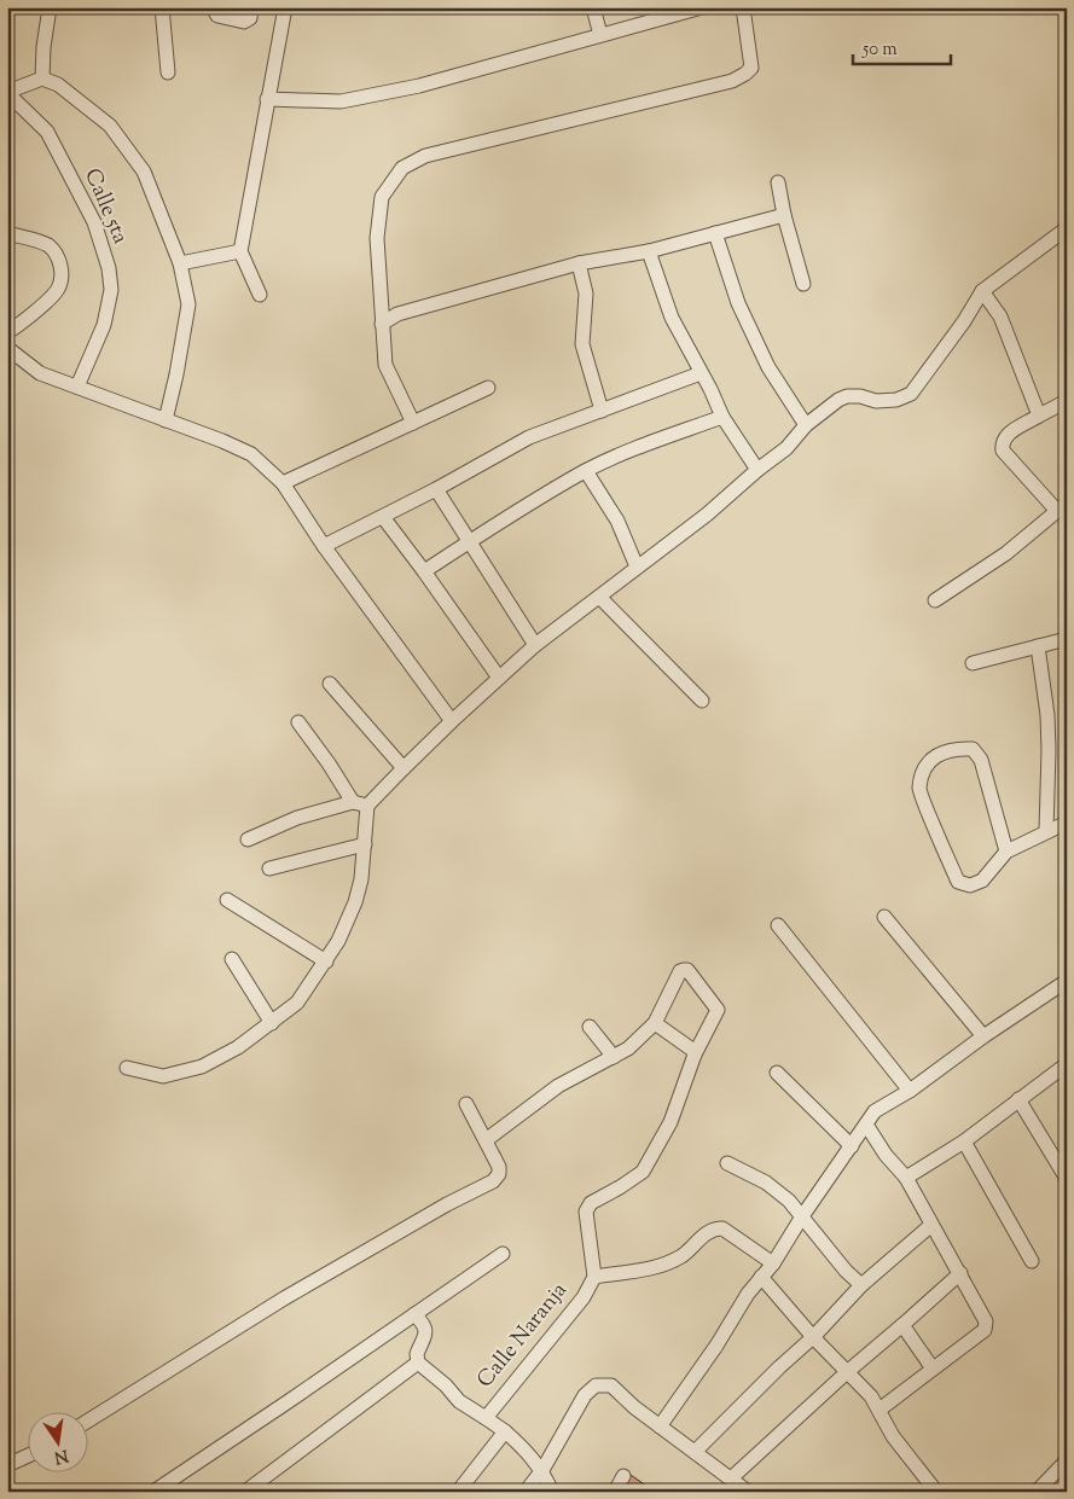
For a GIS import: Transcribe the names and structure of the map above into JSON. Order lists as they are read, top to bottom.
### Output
{
  "streets": {
    "street": ["Calle 5ta", "Calle Naranja"]
  },
  "scale_bar": "50 m",
  "north": "bottom"
}
